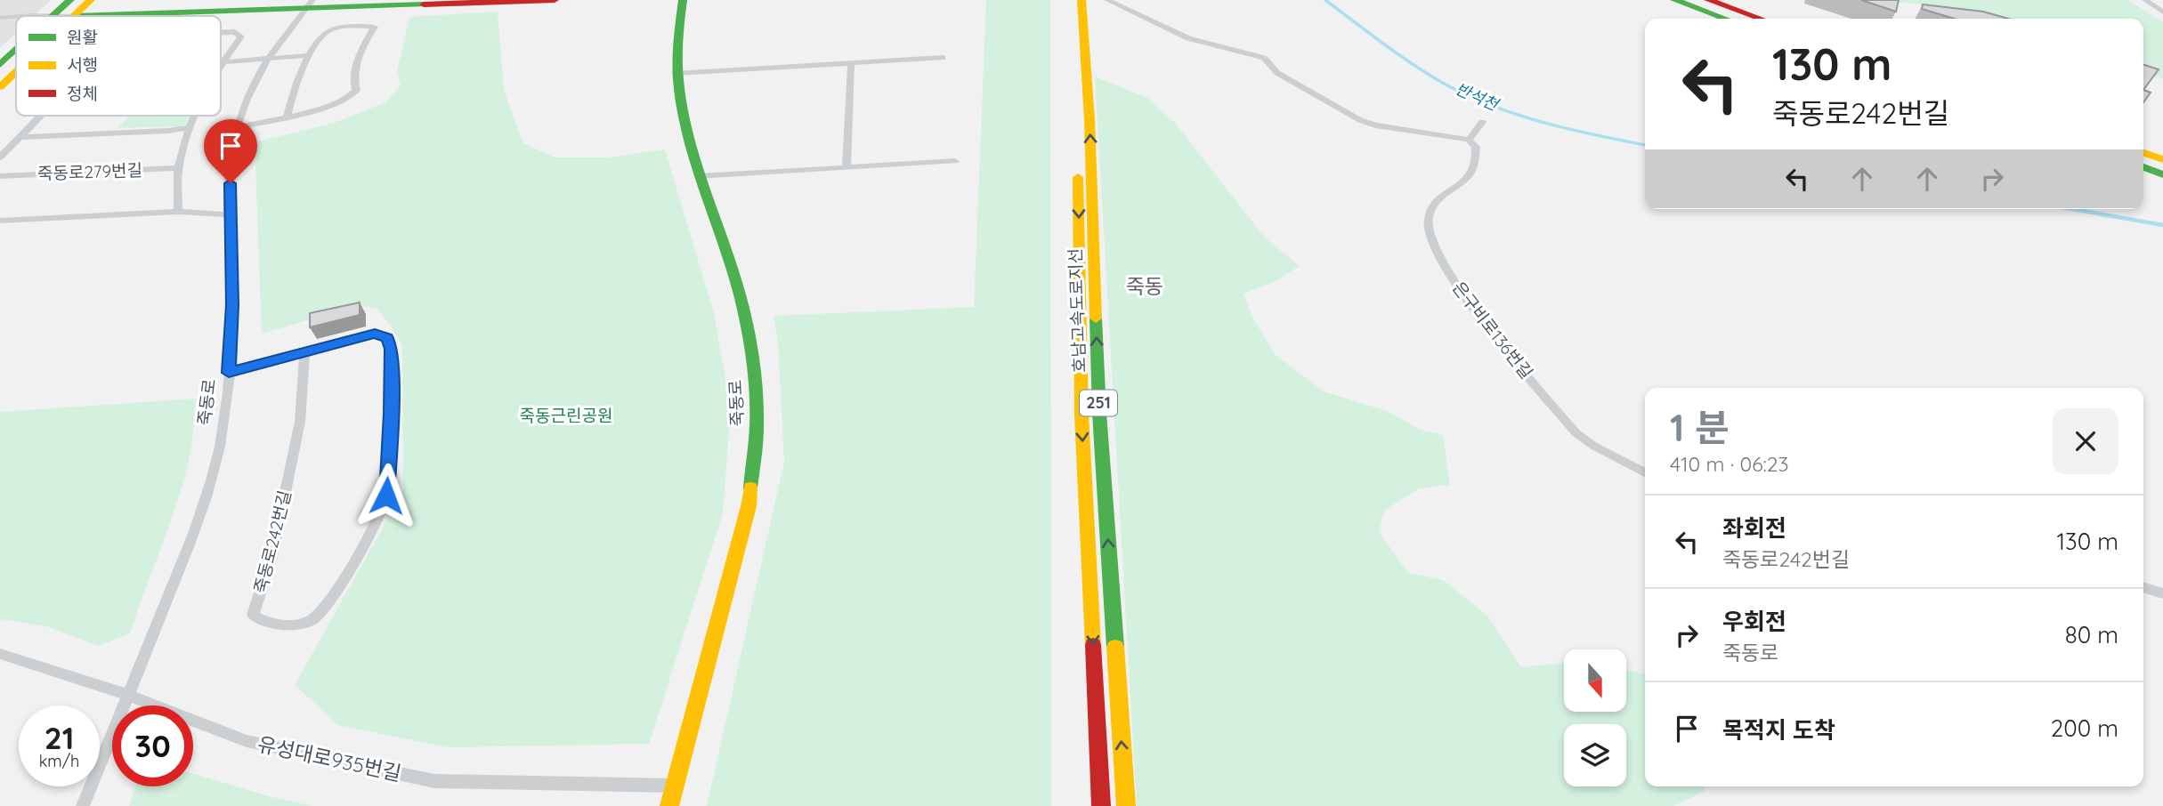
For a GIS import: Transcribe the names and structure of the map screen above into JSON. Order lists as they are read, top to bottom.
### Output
{
  "streets": {
    "main road": ["호남고속도로지선", "죽동로", "251"],
    "street": [
      "죽동로279번길",
      "은구비로136번길",
      "죽동로242번길",
      "유성대로935번길"
    ]
  },
  "crossings": [
    ["죽동로", "죽동로242번길"],
    ["죽동로", "유성대로935번길"]
  ],
  "districts": ["죽동"],
  "water": ["반석천"],
  "parks": ["죽동근린공원"],
  "legend": ["원활", "서행", "정체"],
  "north": "bottom",
  "page": {
    "turn": ["130 m", "죽동로242번길"],
    "heading": ["1 분", "410 m · 06:23"],
    "list": [
      {
        "name": "좌회전",
        "note": "죽동로242번길",
        "value": "130 m"
      },
      {
        "name": "우회전",
        "note": "죽동로",
        "value": "80 m"
      },
      {
        "name": "목적지 도착",
        "value": "200 m"
      }
    ],
    "speed": "21 km/h",
    "limit": "30"
  }
}
